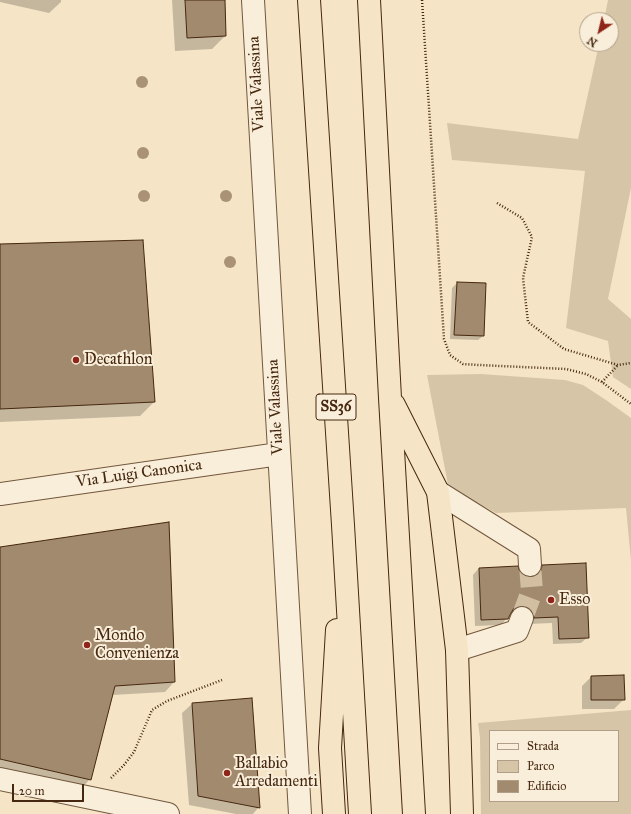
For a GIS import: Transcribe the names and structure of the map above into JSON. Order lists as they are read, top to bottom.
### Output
{
  "streets": {
    "highway": ["SS36"],
    "street": ["Viale Valassina", "Via Luigi Canonica"]
  },
  "crossings": [
    ["Viale Valassina", "Via Luigi Canonica"]
  ],
  "places": [
    "Decathlon",
    "Esso",
    "Mondo Convenienza",
    "Ballabio Arredamenti"
  ],
  "legend": ["Strada", "Parco", "Edificio"],
  "scale_bar": "20 m",
  "north": "bottom left"
}
